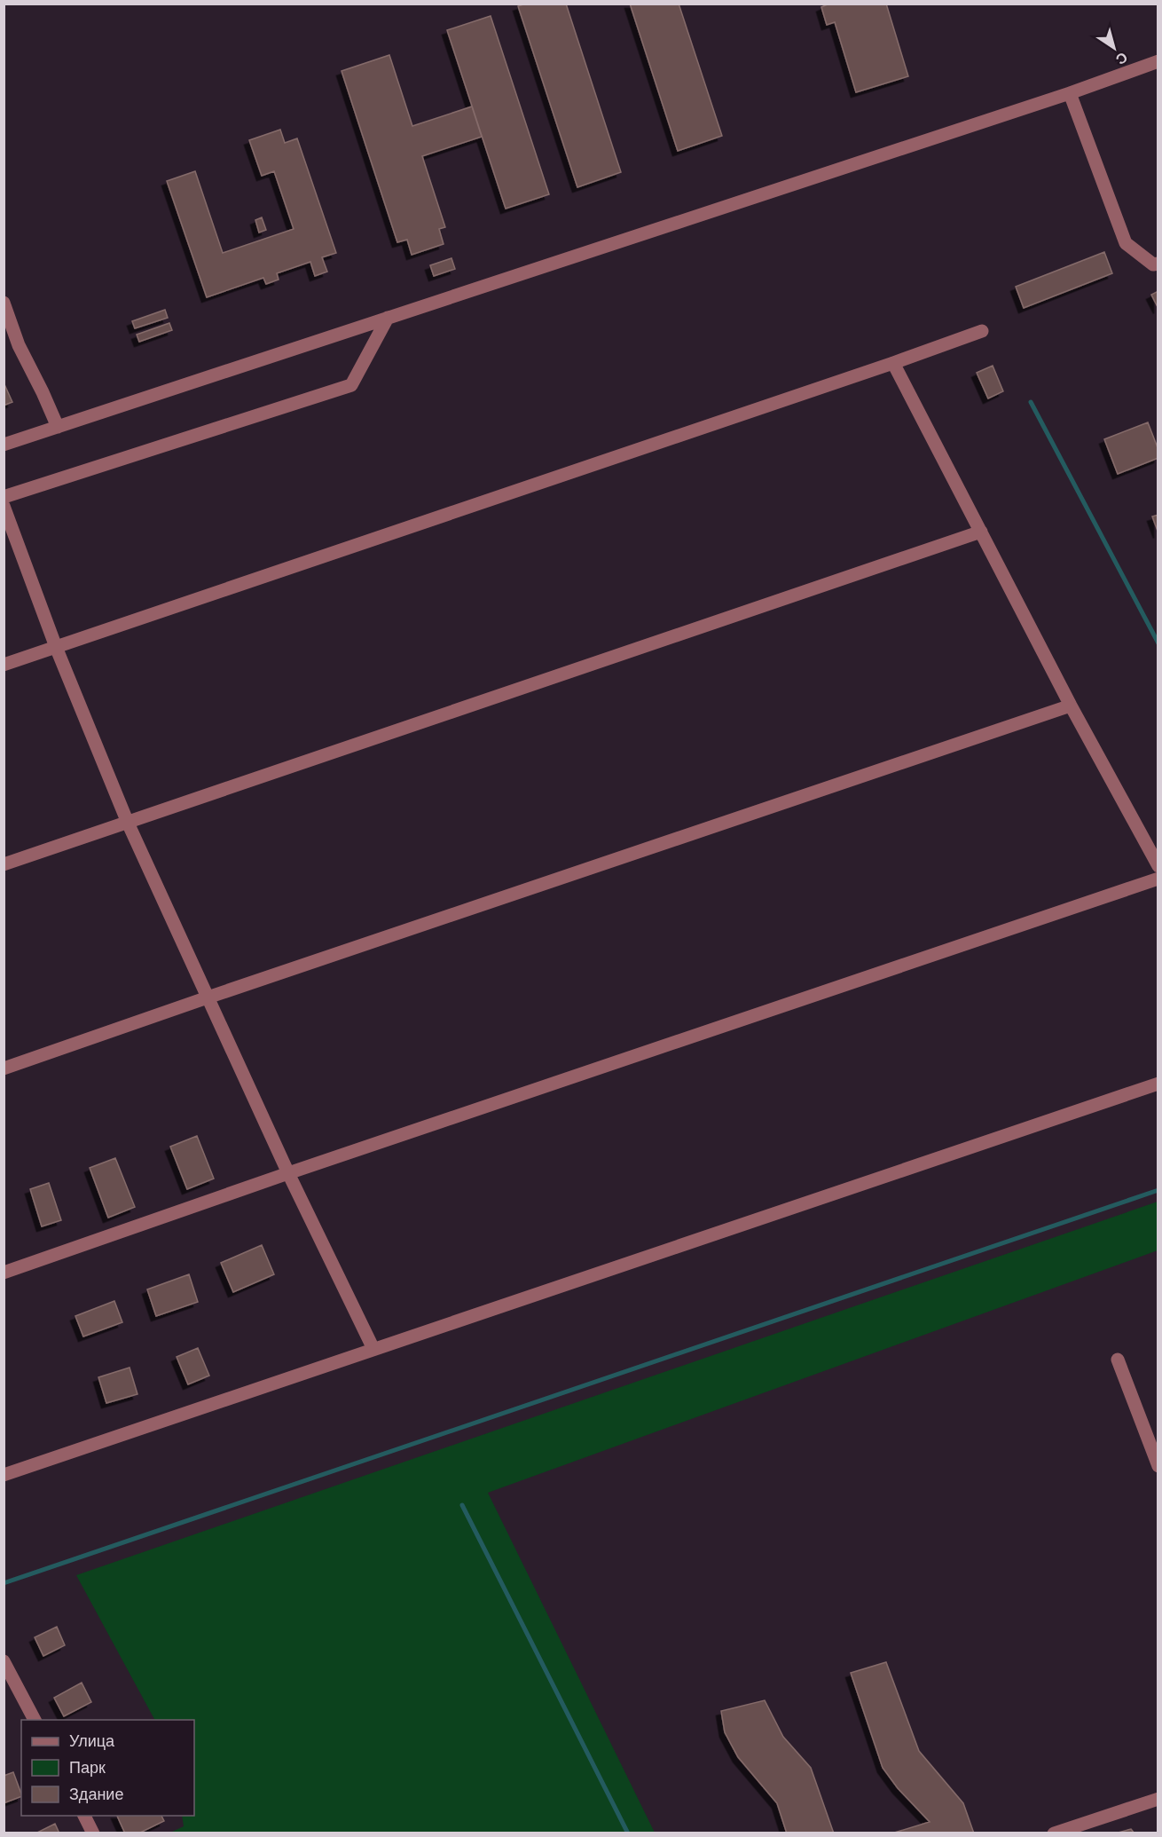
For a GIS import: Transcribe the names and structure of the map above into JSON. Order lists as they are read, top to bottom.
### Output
{
  "legend": ["Улица", "Парк", "Здание"],
  "north": "bottom right"
}
